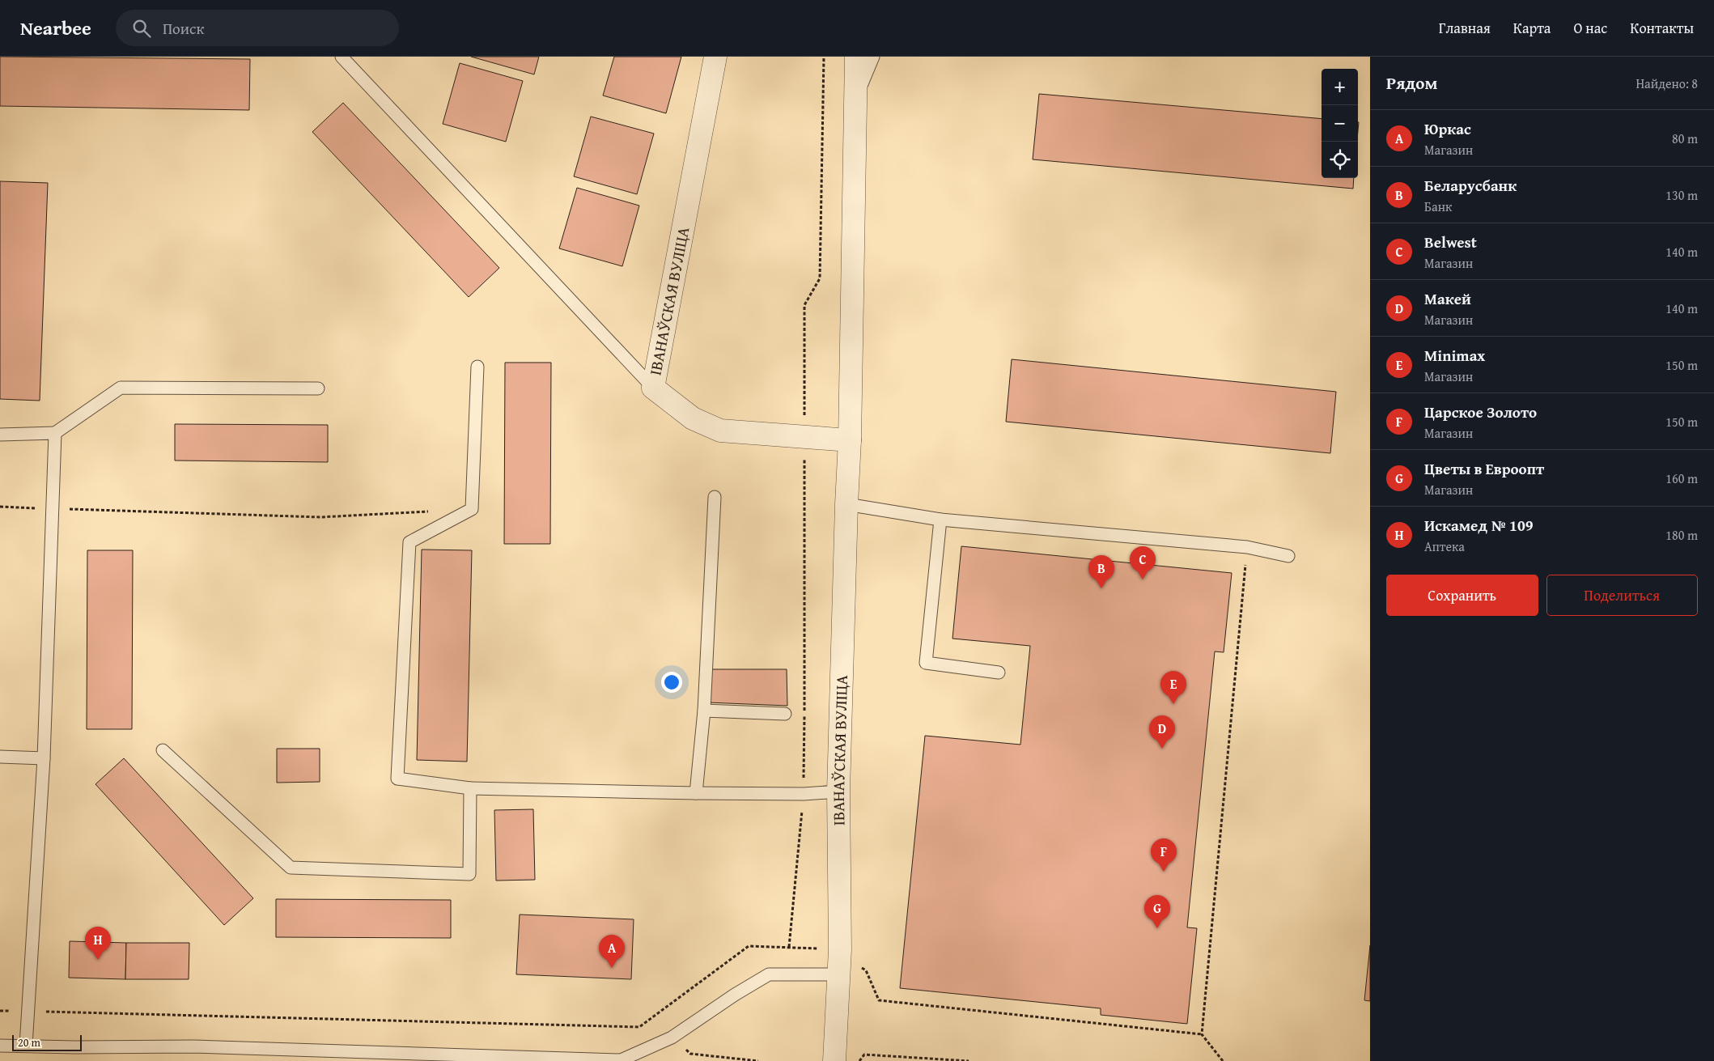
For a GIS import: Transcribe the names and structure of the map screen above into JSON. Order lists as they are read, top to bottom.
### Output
{
  "streets": {
    "street": ["ІВАНАЎСКАЯ ВУЛІЦА"]
  },
  "scale_bar": "20 m",
  "page": {
    "header": "Nearbee",
    "search": "Поиск",
    "nav": [
      "Главная",
      "Карта",
      "О нас",
      "Контакты"
    ],
    "heading": ["Рядом", "Найдено: 8"],
    "map_buttons": ["+", "−"],
    "list": [
      {
        "mark": "A",
        "name": "Юркас",
        "note": "Магазин",
        "value": "80 m"
      },
      {
        "mark": "B",
        "name": "Беларусбанк",
        "note": "Банк",
        "value": "130 m"
      },
      {
        "mark": "C",
        "name": "Belwest",
        "note": "Магазин",
        "value": "140 m"
      },
      {
        "mark": "D",
        "name": "Макей",
        "note": "Магазин",
        "value": "140 m"
      },
      {
        "mark": "E",
        "name": "Minimax",
        "note": "Магазин",
        "value": "150 m"
      },
      {
        "mark": "F",
        "name": "Царское Золото",
        "note": "Магазин",
        "value": "150 m"
      },
      {
        "mark": "G",
        "name": "Цветы в Евроопт",
        "note": "Магазин",
        "value": "160 m"
      },
      {
        "mark": "H",
        "name": "Искамед № 109",
        "note": "Аптека",
        "value": "180 m"
      }
    ],
    "pins": [
      "C",
      "B",
      "E",
      "D",
      "F",
      "G",
      "H",
      "A"
    ],
    "buttons": ["Сохранить", "Поделиться"],
    "scale": "20 m"
  }
}
